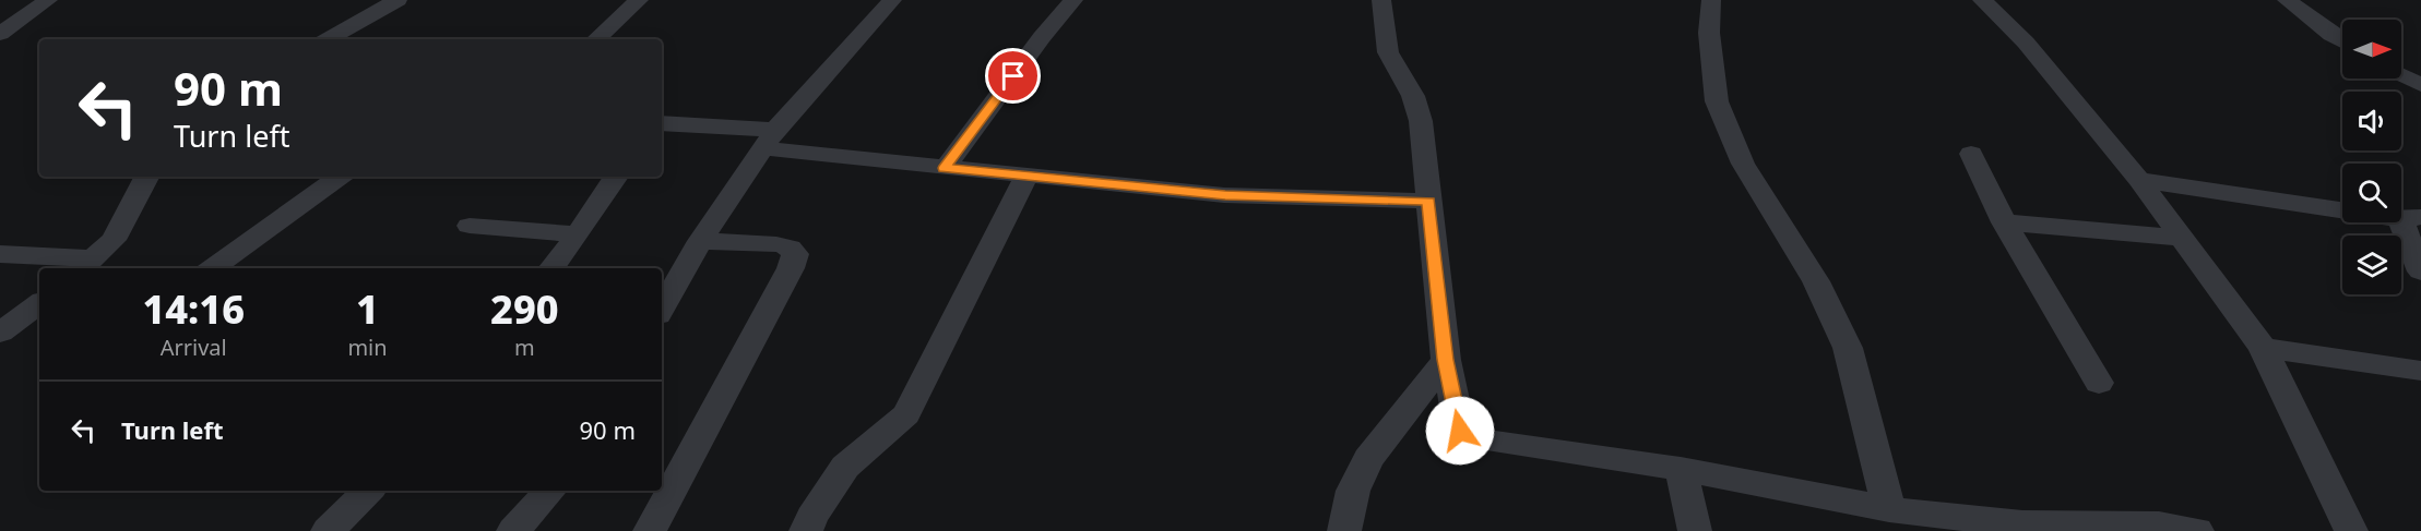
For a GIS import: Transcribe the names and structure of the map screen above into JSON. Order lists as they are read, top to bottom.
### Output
{
  "north": "right",
  "page": {
    "turn": ["90 m", "Turn left"],
    "eta": [
      "14:16",
      "Arrival",
      "1",
      "min",
      "290",
      "m"
    ],
    "list": [
      {
        "name": "Turn left",
        "value": "90 m"
      }
    ]
  }
}
